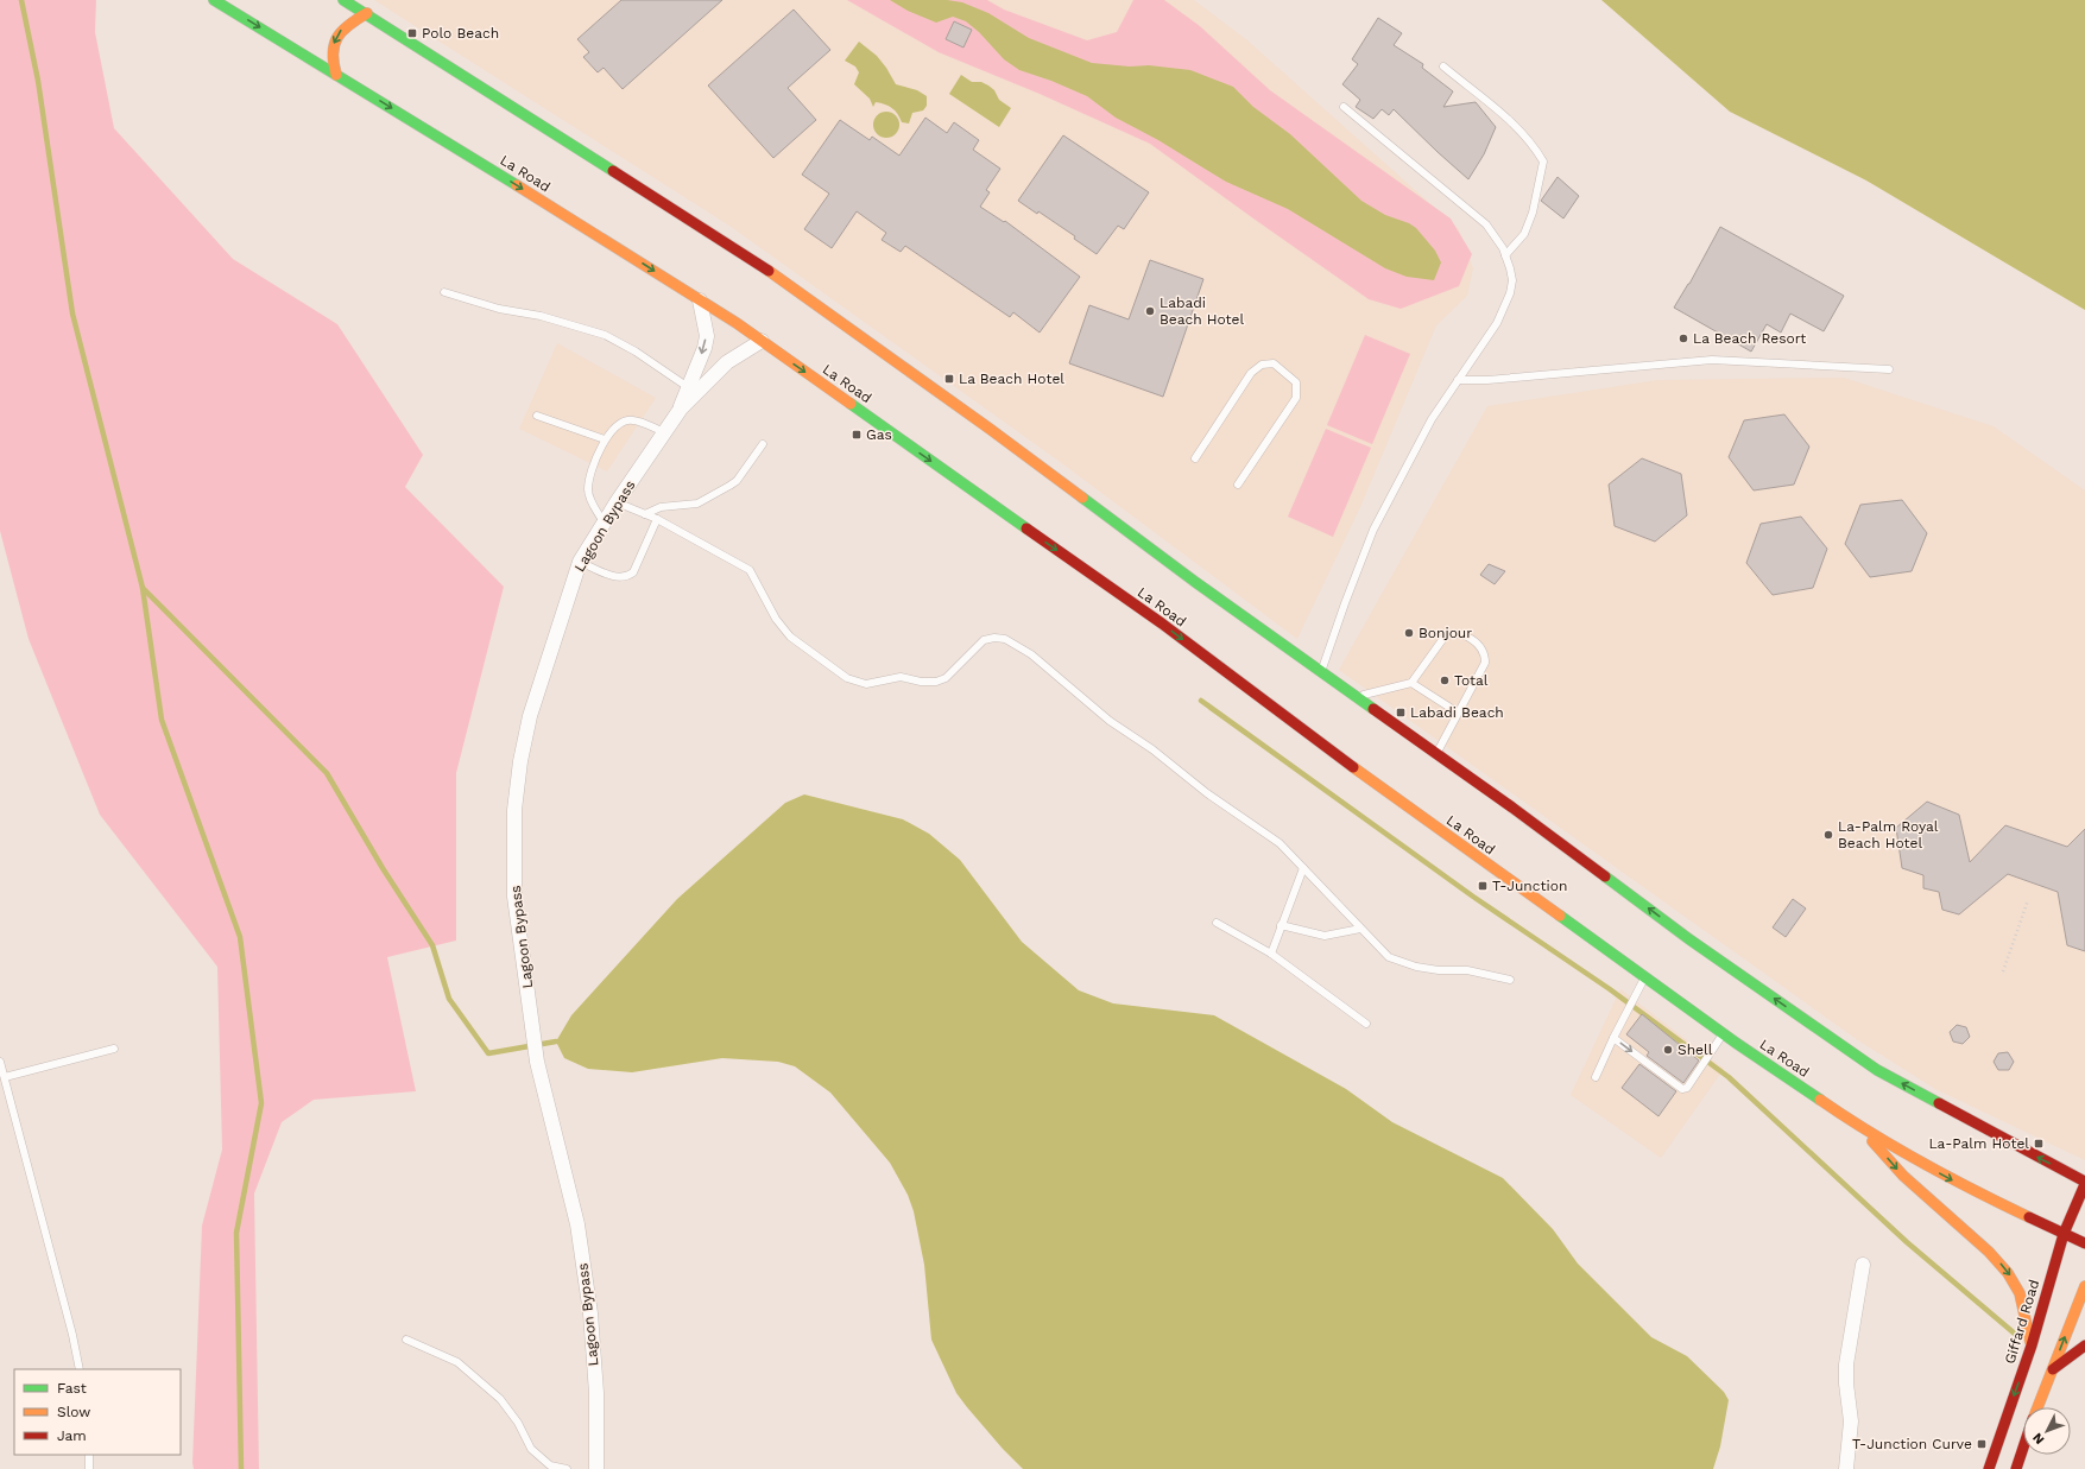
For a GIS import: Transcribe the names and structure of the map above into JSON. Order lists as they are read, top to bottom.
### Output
{
  "streets": {
    "main road": ["La Road", "Giffard Road"],
    "street": ["Lagoon Bypass"]
  },
  "crossings": [
    ["La Road", "Lagoon Bypass"],
    ["La Road", "Giffard Road"]
  ],
  "places": {
    "transit": [
      "Polo Beach",
      "La Beach Hotel",
      "Gas",
      "Labadi Beach",
      "T-Junction",
      "La-Palm Hotel",
      "T-Junction Curve"
    ],
    "other": [
      "Labadi Beach Hotel",
      "La Beach Resort",
      "Bonjour",
      "Total",
      "La-Palm Royal Beach Hotel",
      "Shell"
    ]
  },
  "legend": ["Fast", "Slow", "Jam"],
  "north": "bottom left"
}
